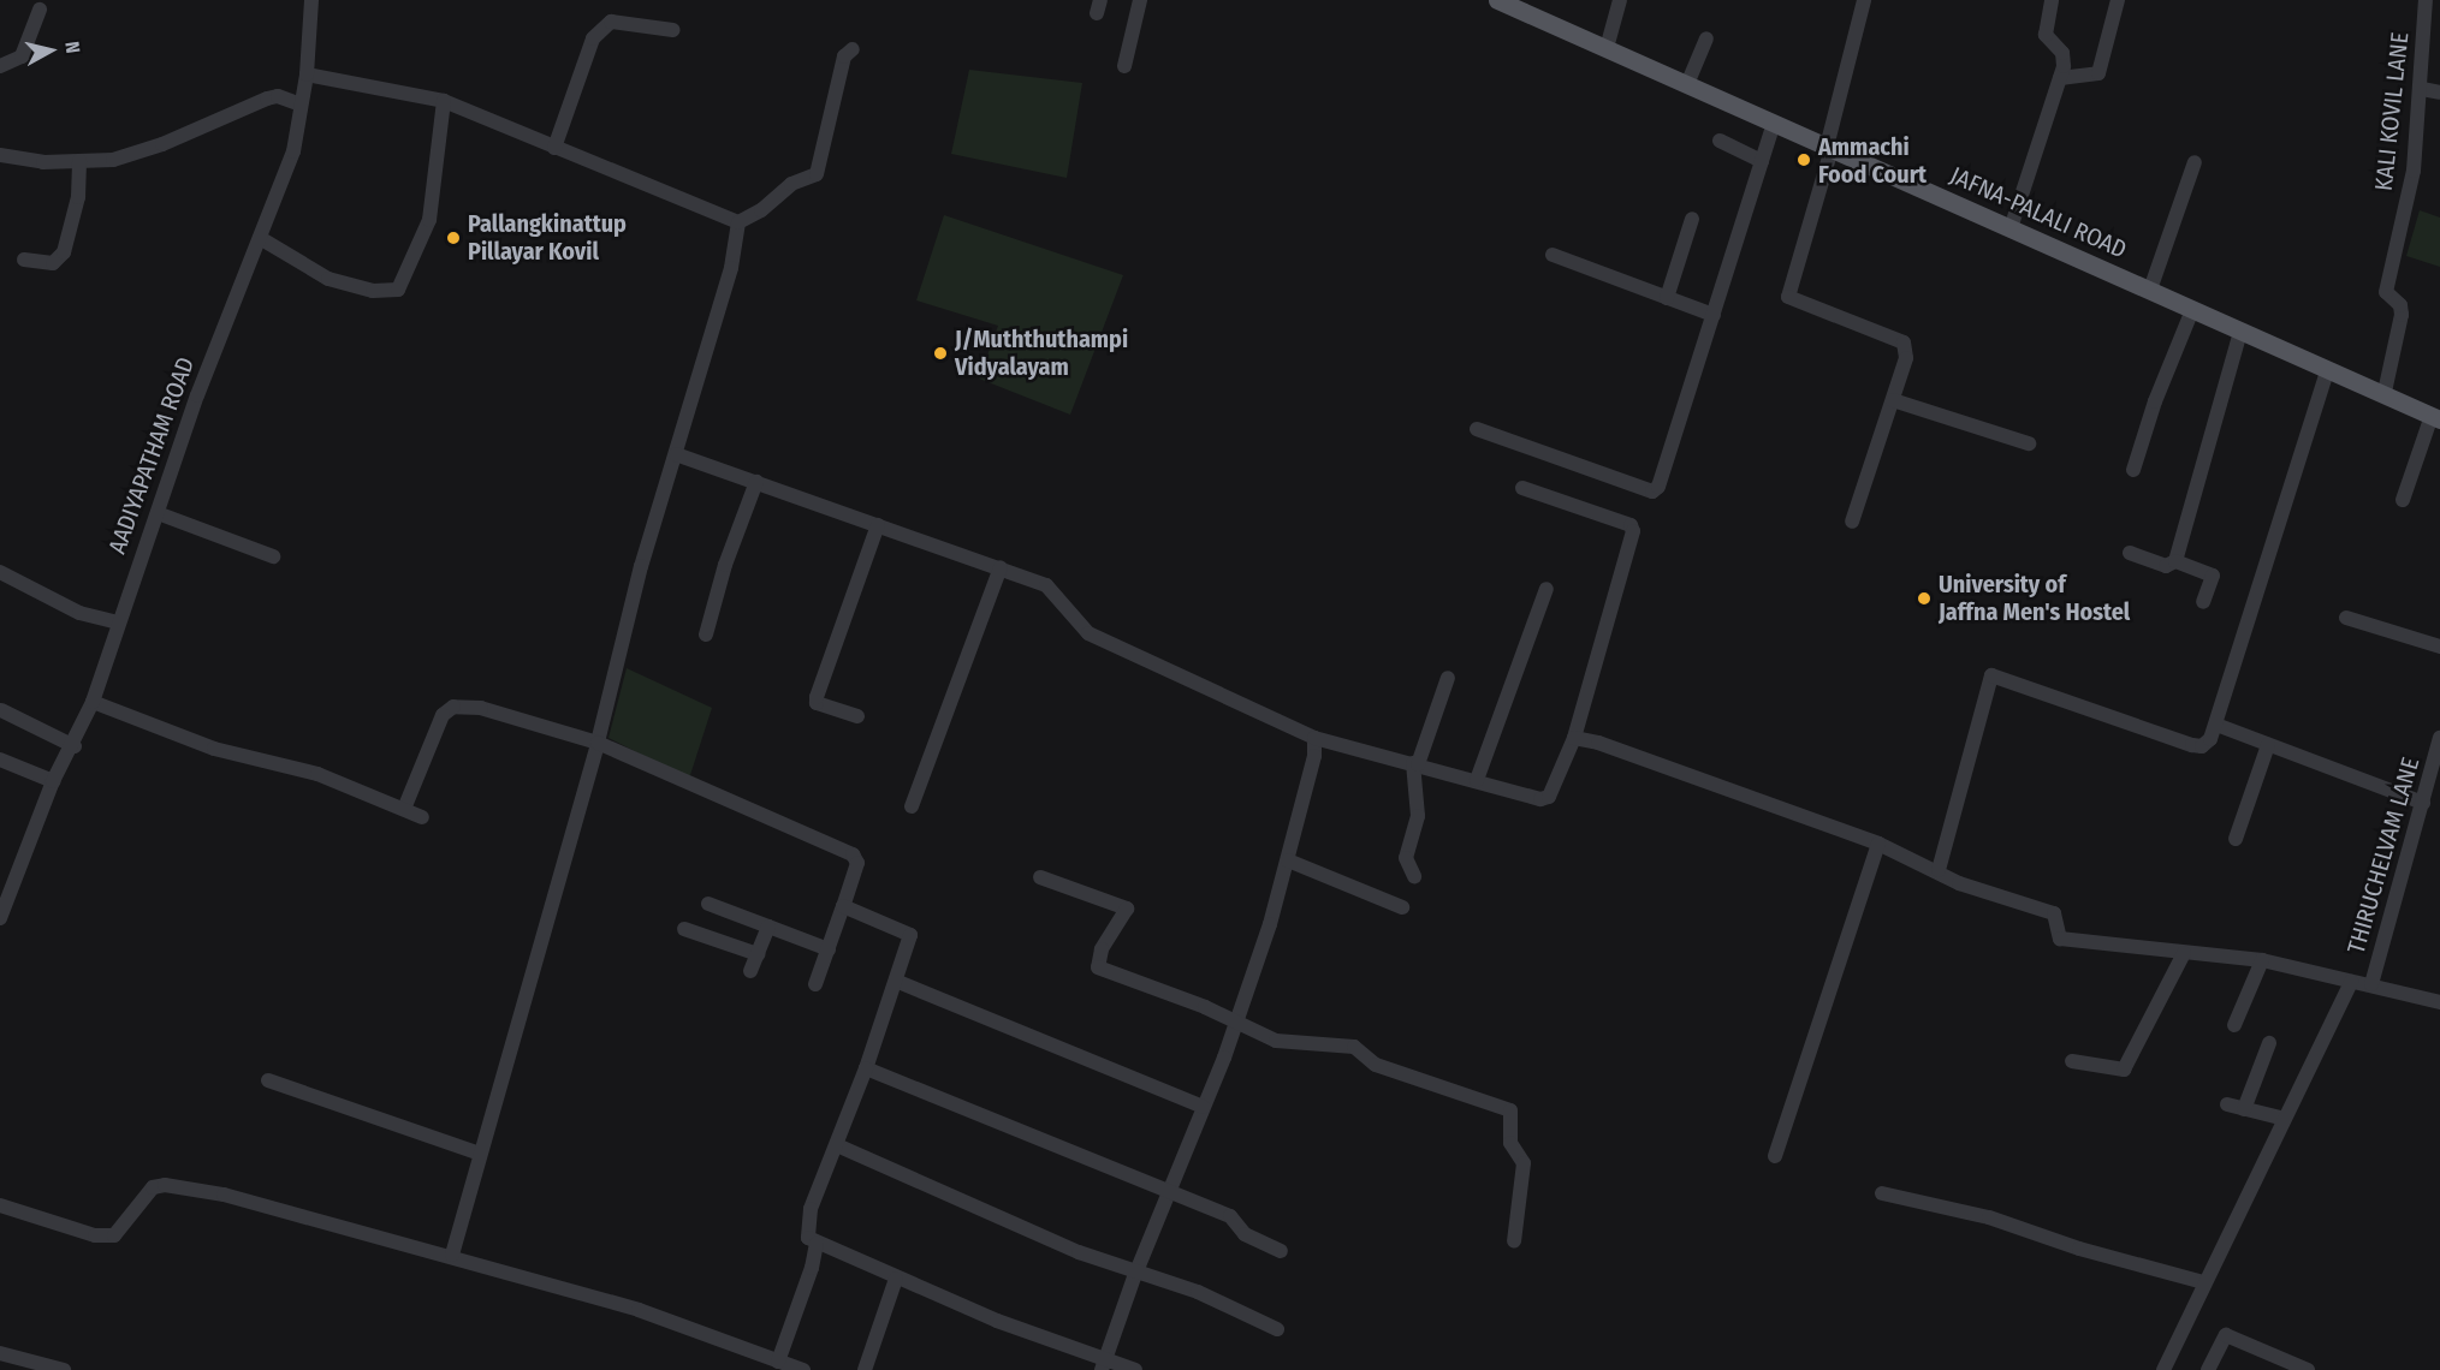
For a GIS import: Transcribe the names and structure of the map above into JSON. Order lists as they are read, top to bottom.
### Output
{
  "streets": {
    "main road": ["JAFNA-PALALI ROAD"],
    "street": ["KALI KOVIL LANE", "AADIYAPATHAM ROAD", "THIRUCHELVAM LANE"]
  },
  "crossings": [
    ["KALI KOVIL LANE", "JAFNA-PALALI ROAD"]
  ],
  "places": [
    "Ammachi Food Court",
    "Pallangkinattup Pillayar Kovil",
    "J/Muththuthampi Vidyalayam",
    "University of Jaffna Men's Hostel"
  ],
  "north": "right"
}
